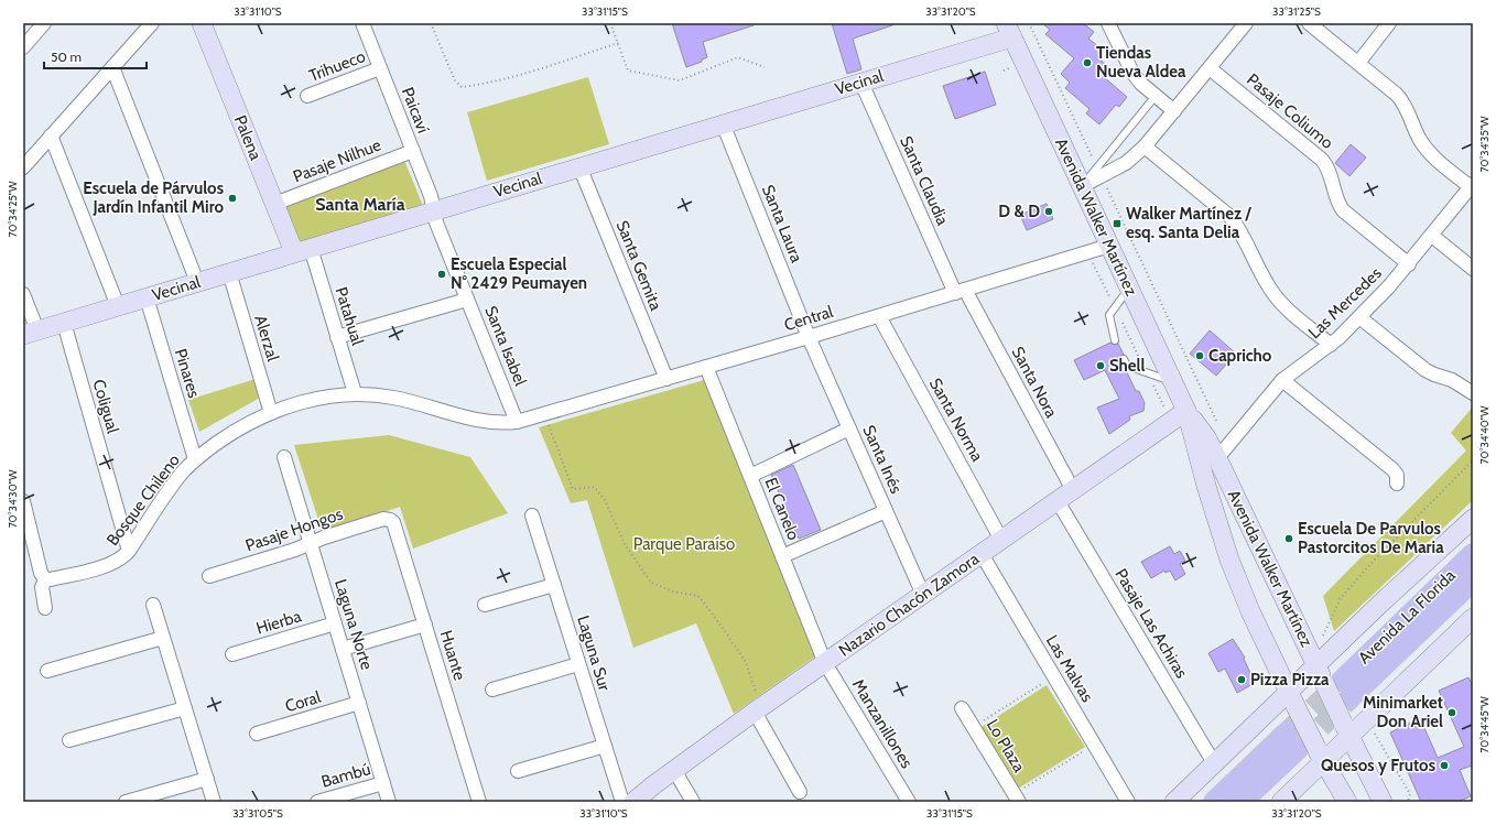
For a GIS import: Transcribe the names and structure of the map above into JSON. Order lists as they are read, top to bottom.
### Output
{
  "streets": {
    "main road": ["Avenida La Florida"],
    "street": [
      "Trihueco",
      "Vecinal",
      "Paicaví",
      "Pasaje Coliumo",
      "Palena",
      "Pasaje Nilhue",
      "Santa Claudia",
      "Avenida Walker Martínez",
      "Santa Laura",
      "Santa Gemita",
      "Las Mercedes",
      "Patahual",
      "Central",
      "Alerzal",
      "Santa Isabel",
      "Pinares",
      "Santa Nora",
      "Coligual",
      "Santa Norma",
      "Santa Inés",
      "Bosque Chileno",
      "El Canelo",
      "Pasaje Hongos",
      "Nazario Chacón Zamora",
      "Hierba",
      "Pasaje Las Achiras",
      "Laguna Norte",
      "Laguna Sur",
      "Huante",
      "Las Malvas",
      "Coral",
      "Manzanillones",
      "Lo Plaza",
      "Bambú"
    ]
  },
  "crossings": [
    ["Trihueco", "Paicaví"],
    ["Vecinal", "Paicaví"],
    ["Vecinal", "Palena"],
    ["Vecinal", "Santa Claudia"],
    ["Vecinal", "Avenida Walker Martínez"],
    ["Vecinal", "Santa Laura"],
    ["Vecinal", "Santa Gemita"],
    ["Vecinal", "Patahual"],
    ["Vecinal", "Alerzal"],
    ["Vecinal", "Santa Isabel"],
    ["Vecinal", "Pinares"],
    ["Vecinal", "Coligual"],
    ["Paicaví", "Pasaje Nilhue"],
    ["Paicaví", "Santa Isabel"],
    ["Pasaje Coliumo", "Las Mercedes"],
    ["Palena", "Pasaje Nilhue"],
    ["Palena", "Patahual"],
    ["Santa Claudia", "Central"],
    ["Santa Claudia", "Santa Nora"],
    ["Avenida Walker Martínez", "Las Mercedes"],
    ["Avenida Walker Martínez", "Central"],
    ["Avenida Walker Martínez", "Nazario Chacón Zamora"],
    ["Avenida Walker Martínez", "Avenida La Florida"],
    ["Santa Laura", "Central"],
    ["Santa Laura", "Santa Inés"],
    ["Santa Gemita", "Central"],
    ["Patahual", "Bosque Chileno"],
    ["Central", "Santa Isabel"],
    ["Central", "Santa Nora"],
    ["Central", "Santa Norma"],
    ["Central", "Santa Inés"],
    ["Central", "Bosque Chileno"],
    ["Central", "El Canelo"],
    ["Alerzal", "Bosque Chileno"],
    ["Santa Isabel", "Bosque Chileno"],
    ["Pinares", "Bosque Chileno"],
    ["Santa Nora", "Nazario Chacón Zamora"],
    ["Santa Nora", "Pasaje Las Achiras"],
    ["Coligual", "Bosque Chileno"],
    ["Santa Norma", "Nazario Chacón Zamora"],
    ["Santa Inés", "Nazario Chacón Zamora"],
    ["El Canelo", "Nazario Chacón Zamora"],
    ["El Canelo", "Manzanillones"],
    ["Pasaje Hongos", "Laguna Norte"],
    ["Pasaje Hongos", "Huante"],
    ["Nazario Chacón Zamora", "Pasaje Las Achiras"],
    ["Nazario Chacón Zamora", "Las Malvas"],
    ["Nazario Chacón Zamora", "Manzanillones"],
    ["Avenida La Florida", "Pasaje Las Achiras"],
    ["Hierba", "Laguna Norte"],
    ["Laguna Norte", "Coral"],
    ["Laguna Norte", "Bambú"]
  ],
  "districts": ["Santa María"],
  "parks": ["Parque Paraíso"],
  "places": {
    "other": [
      "Tiendas Nueva Aldea",
      "Escuela de Párvulos Jardín Infantil Miro",
      "D & D",
      "Escuela Especial N° 2429 Peumayen",
      "Capricho",
      "Shell",
      "Escuela De Parvulos Pastorcitos De Maria",
      "Pizza Pizza",
      "Minimarket Don Ariel",
      "Quesos y Frutos"
    ],
    "transit": ["Walker Martínez / esq. Santa Delia"]
  },
  "scale_bar": "50 m",
  "coordinates": [
    "33°31'10\"S",
    "33°31'15\"S",
    "33°31'20\"S",
    "33°31'25\"S",
    "70°34'35\"W",
    "70°34'25\"W",
    "70°34'40\"W",
    "70°34'30\"W",
    "70°34'45\"W",
    "33°31'05\"S"
  ]
}
